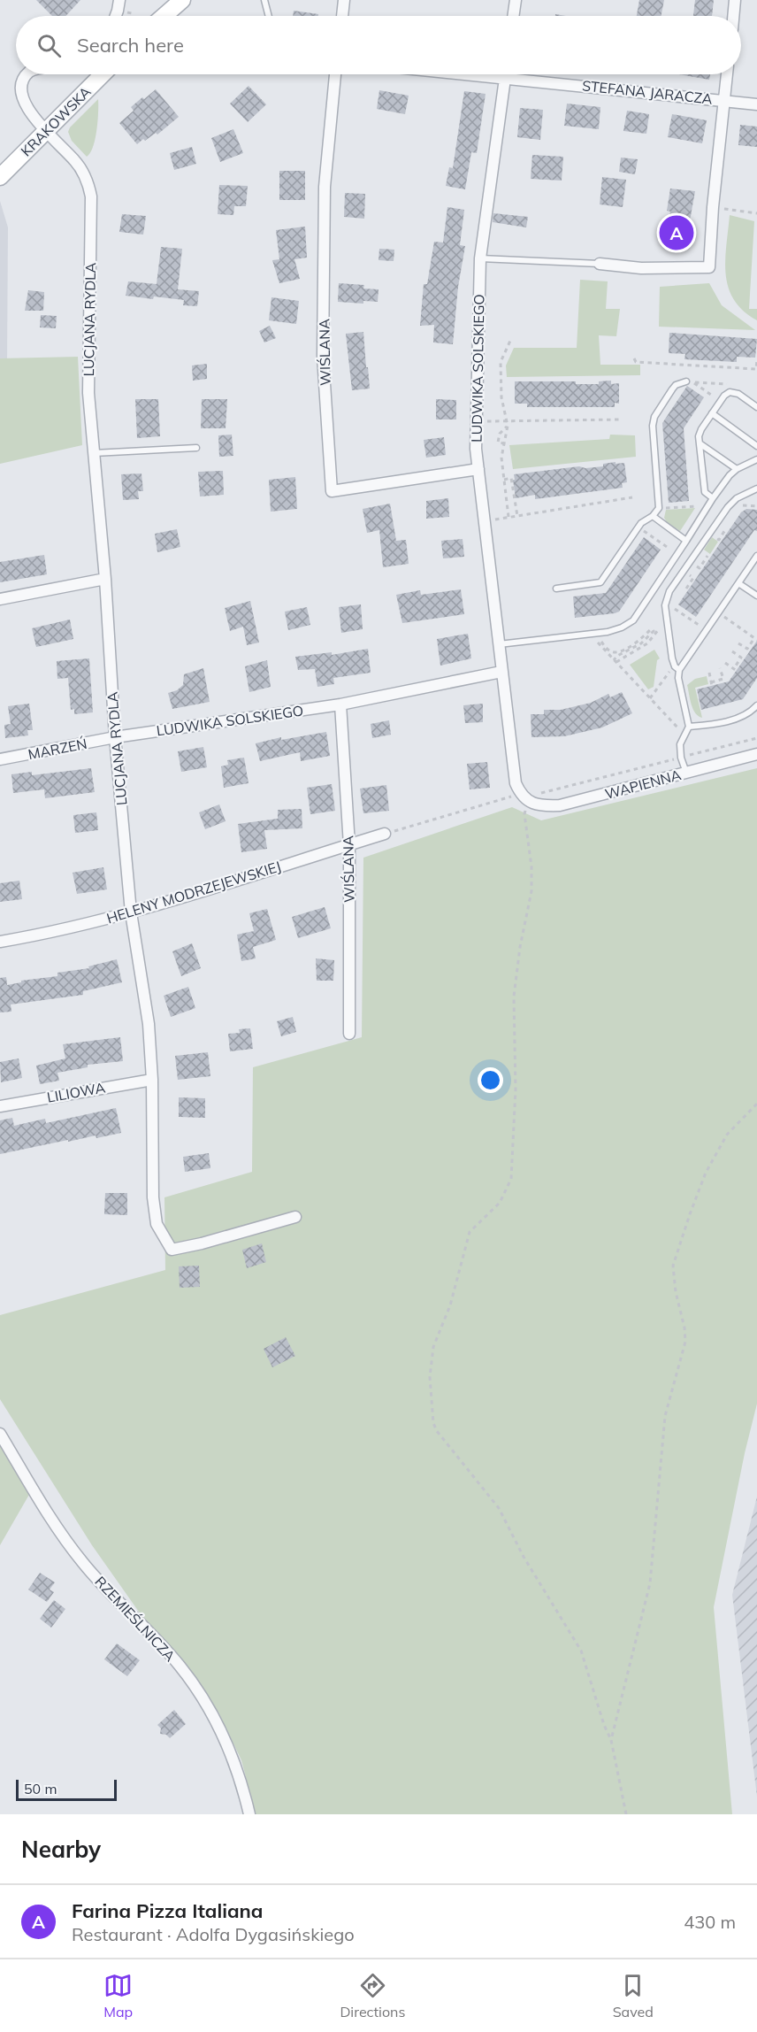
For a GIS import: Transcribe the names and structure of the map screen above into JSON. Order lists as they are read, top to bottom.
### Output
{
  "streets": {
    "main road": ["KRAKOWSKA"],
    "street": [
      "STEFANA JARACZA",
      "LUCJANA RYDLA",
      "WIŚLANA",
      "LUDWIKA SOLSKIEGO",
      "MARZEŃ",
      "WAPIENNA",
      "HELENY MODRZEJEWSKIEJ",
      "LILIOWA",
      "RZEMIEŚLNICZA"
    ]
  },
  "crossings": [
    ["STEFANA JARACZA", "LUDWIKA SOLSKIEGO"],
    ["KRAKOWSKA", "LUCJANA RYDLA"],
    ["LUCJANA RYDLA", "LUDWIKA SOLSKIEGO"],
    ["LUCJANA RYDLA", "MARZEŃ"],
    ["LUCJANA RYDLA", "HELENY MODRZEJEWSKIEJ"],
    ["LUCJANA RYDLA", "LILIOWA"],
    ["WIŚLANA", "LUDWIKA SOLSKIEGO"],
    ["WIŚLANA", "HELENY MODRZEJEWSKIEJ"],
    ["LUDWIKA SOLSKIEGO", "MARZEŃ"]
  ],
  "scale_bar": "50 m",
  "page": {
    "search": "Search here",
    "pins": "A",
    "scale": "50 m",
    "heading": "Nearby",
    "list": [
      {
        "mark": "A",
        "name": "Farina Pizza Italiana",
        "note": "Restaurant · Adolfa Dygasińskiego",
        "value": "430 m"
      }
    ],
    "nav": ["Map", "Directions", "Saved"]
  }
}
